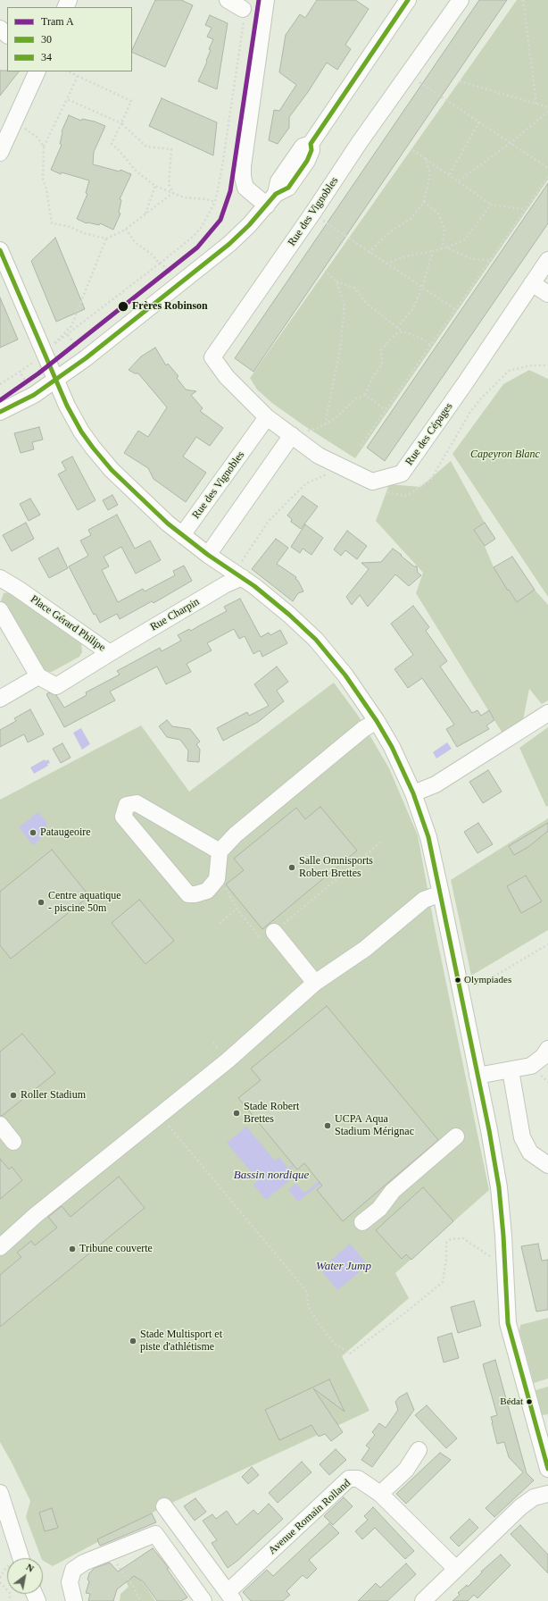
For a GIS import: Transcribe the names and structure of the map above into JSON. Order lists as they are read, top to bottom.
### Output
{
  "streets": {
    "street": [
      "Rue des Vignobles",
      "Rue des Cépages",
      "Rue Charpin",
      "Place Gérard Philipe",
      "Avenue Romain Rolland"
    ]
  },
  "crossings": [
    ["Rue des Vignobles", "Rue des Cépages"],
    ["Rue Charpin", "Place Gérard Philipe"]
  ],
  "water": ["Bassin nordique", "Water Jump"],
  "parks": ["Capeyron Blanc"],
  "places": [
    "Frères Robinson",
    "Pataugeoire",
    "Salle Omnisports Robert Brettes",
    "Centre aquatique - piscine 50m",
    "Olympiades",
    "Roller Stadium",
    "Stade Robert Brettes",
    "UCPA Aqua Stadium Mérignac",
    "Tribune couverte",
    "Stade Multisport et piste d'athlétisme",
    "Bédat"
  ],
  "lines": ["tram line A", "transit line 34", "transit line 30"],
  "legend": ["Tram A", "30", "34"],
  "north": "top right"
}
